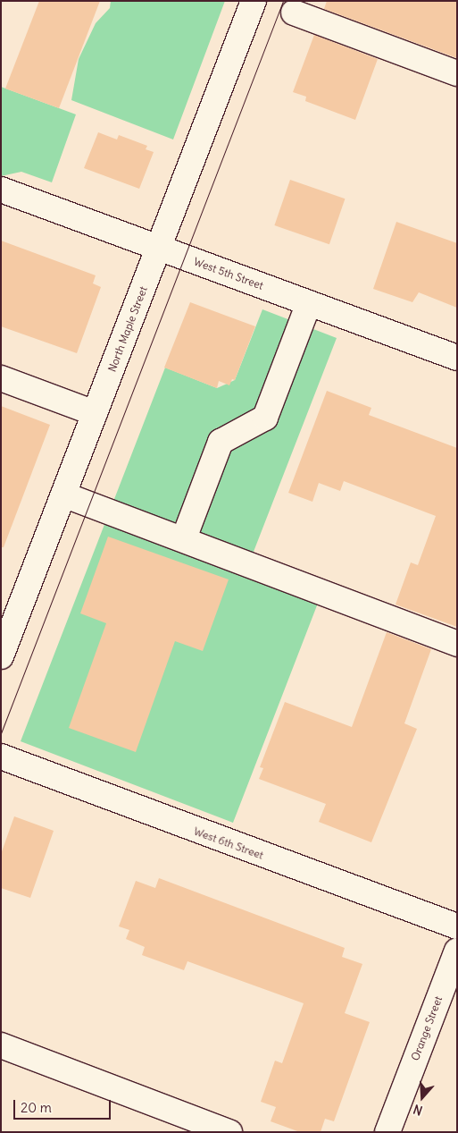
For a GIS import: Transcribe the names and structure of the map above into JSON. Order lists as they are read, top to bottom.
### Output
{
  "streets": {
    "street": [
      "West 5th Street",
      "North Maple Street",
      "West 6th Street",
      "Orange Street"
    ]
  },
  "crossings": [
    ["West 5th Street", "North Maple Street"]
  ],
  "scale_bar": "20 m",
  "north": "bottom"
}
